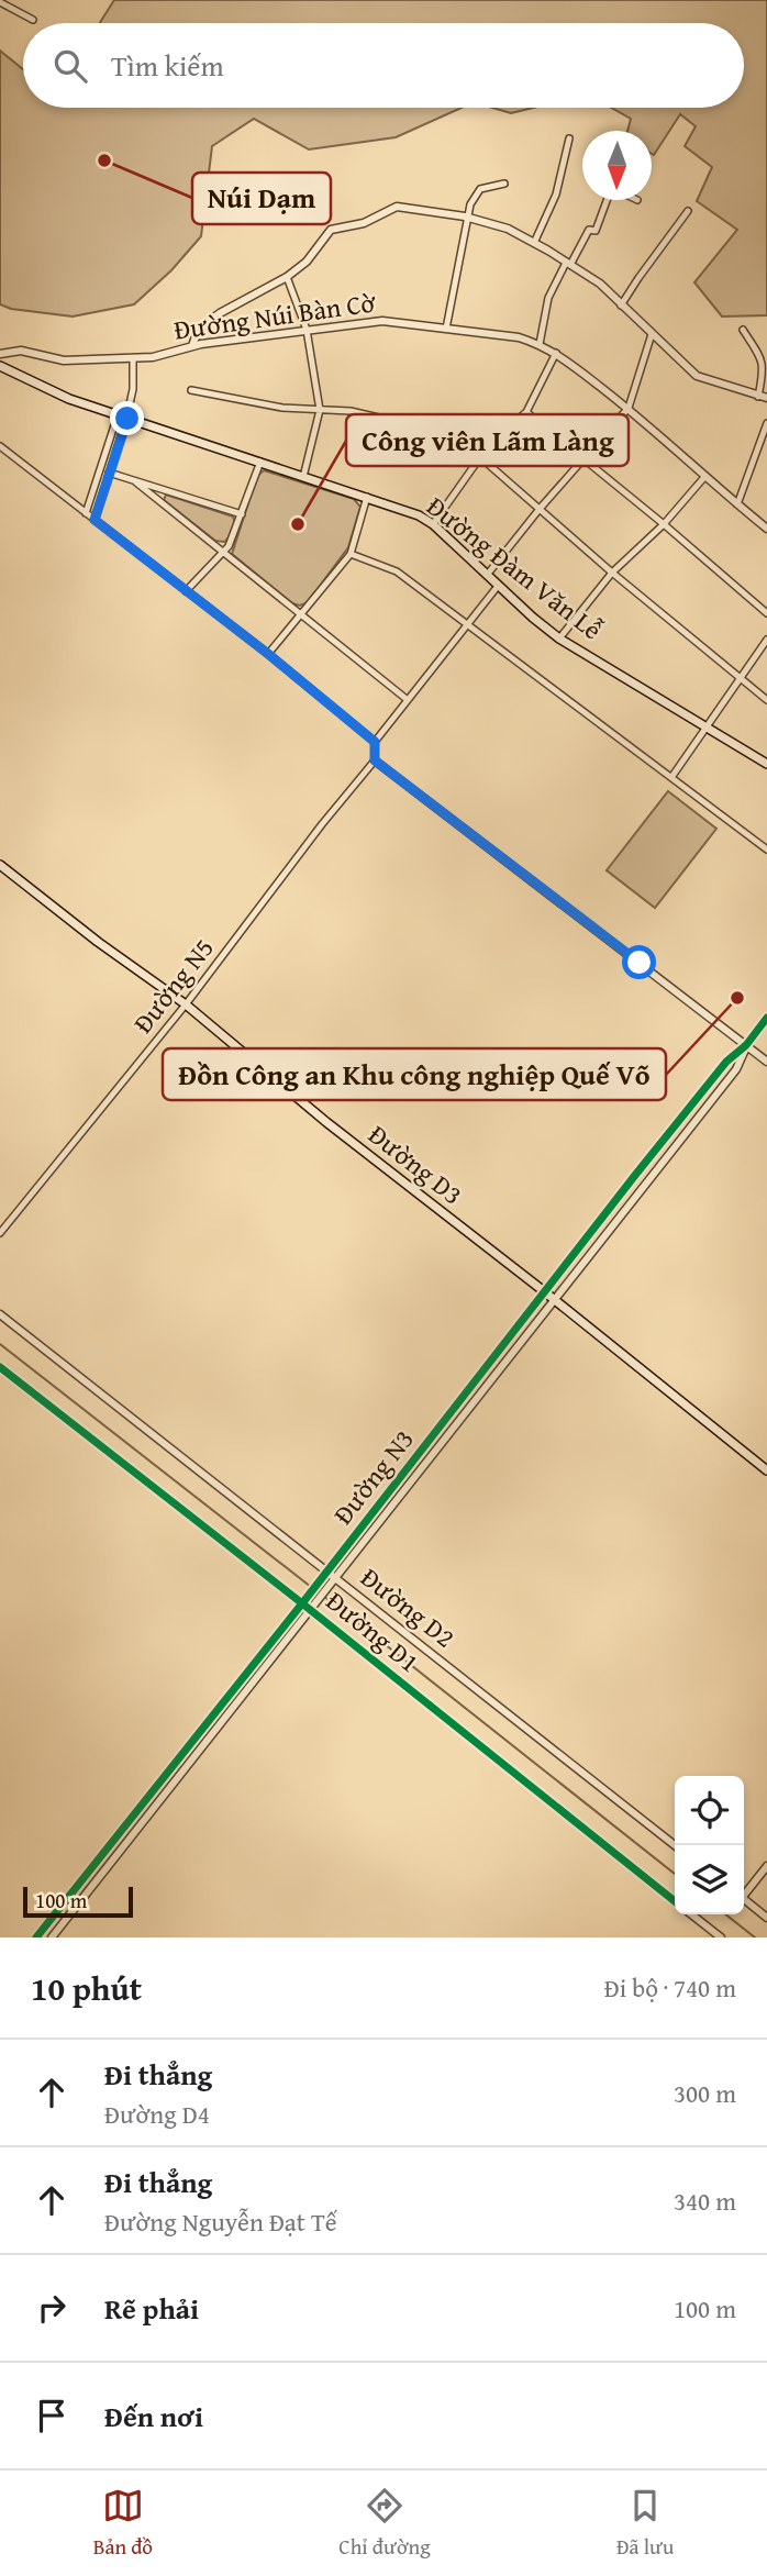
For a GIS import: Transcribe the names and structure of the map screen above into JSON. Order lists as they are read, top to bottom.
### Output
{
  "streets": {
    "main road": ["Đường Đàm Văn Lễ", "Đường D3"],
    "street": [
      "Đường Núi Bàn Cờ",
      "Đường N5",
      "Đường N3",
      "Đường D2",
      "Đường D1"
    ]
  },
  "crossings": [
    ["Đường N5", "Đường D3"],
    ["Đường D3", "Đường N3"],
    ["Đường N3", "Đường D2"],
    ["Đường N3", "Đường D1"]
  ],
  "places": ["Núi Dạm", "Công viên Lãm Làng", "Đồn Công an Khu công nghiệp Quế Võ"],
  "scale_bar": "100 m",
  "north": "bottom",
  "page": {
    "search": "Tìm kiếm",
    "scale": "100 m",
    "heading": ["10 phút", "Đi bộ · 740 m"],
    "list": [
      ["Đi thẳng", "Đường D4", "300 m"],
      ["Đi thẳng", "Đường Nguyễn Đạt Tế", "340 m"],
      ["Rẽ phải", "100 m"],
      "Đến nơi"
    ],
    "nav": ["Bản đồ", "Chỉ đường", "Đã lưu"]
  }
}
